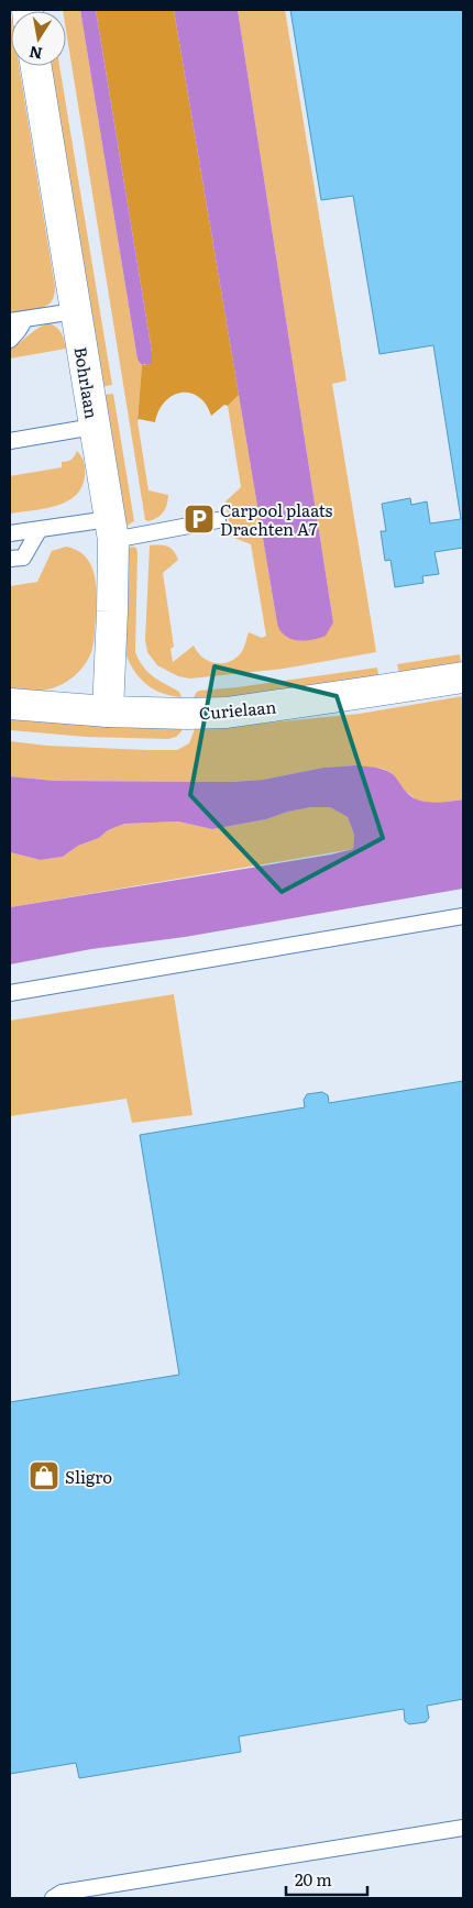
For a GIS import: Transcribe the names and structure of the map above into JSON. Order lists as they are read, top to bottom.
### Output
{
  "streets": {
    "main road": ["Bohrlaan", "Curielaan"]
  },
  "crossings": [
    ["Bohrlaan", "Curielaan"]
  ],
  "places": {
    "parking": ["Carpool plaats Drachten A7"],
    "shop": ["Sligro"]
  },
  "scale_bar": "20 m",
  "north": "bottom"
}
